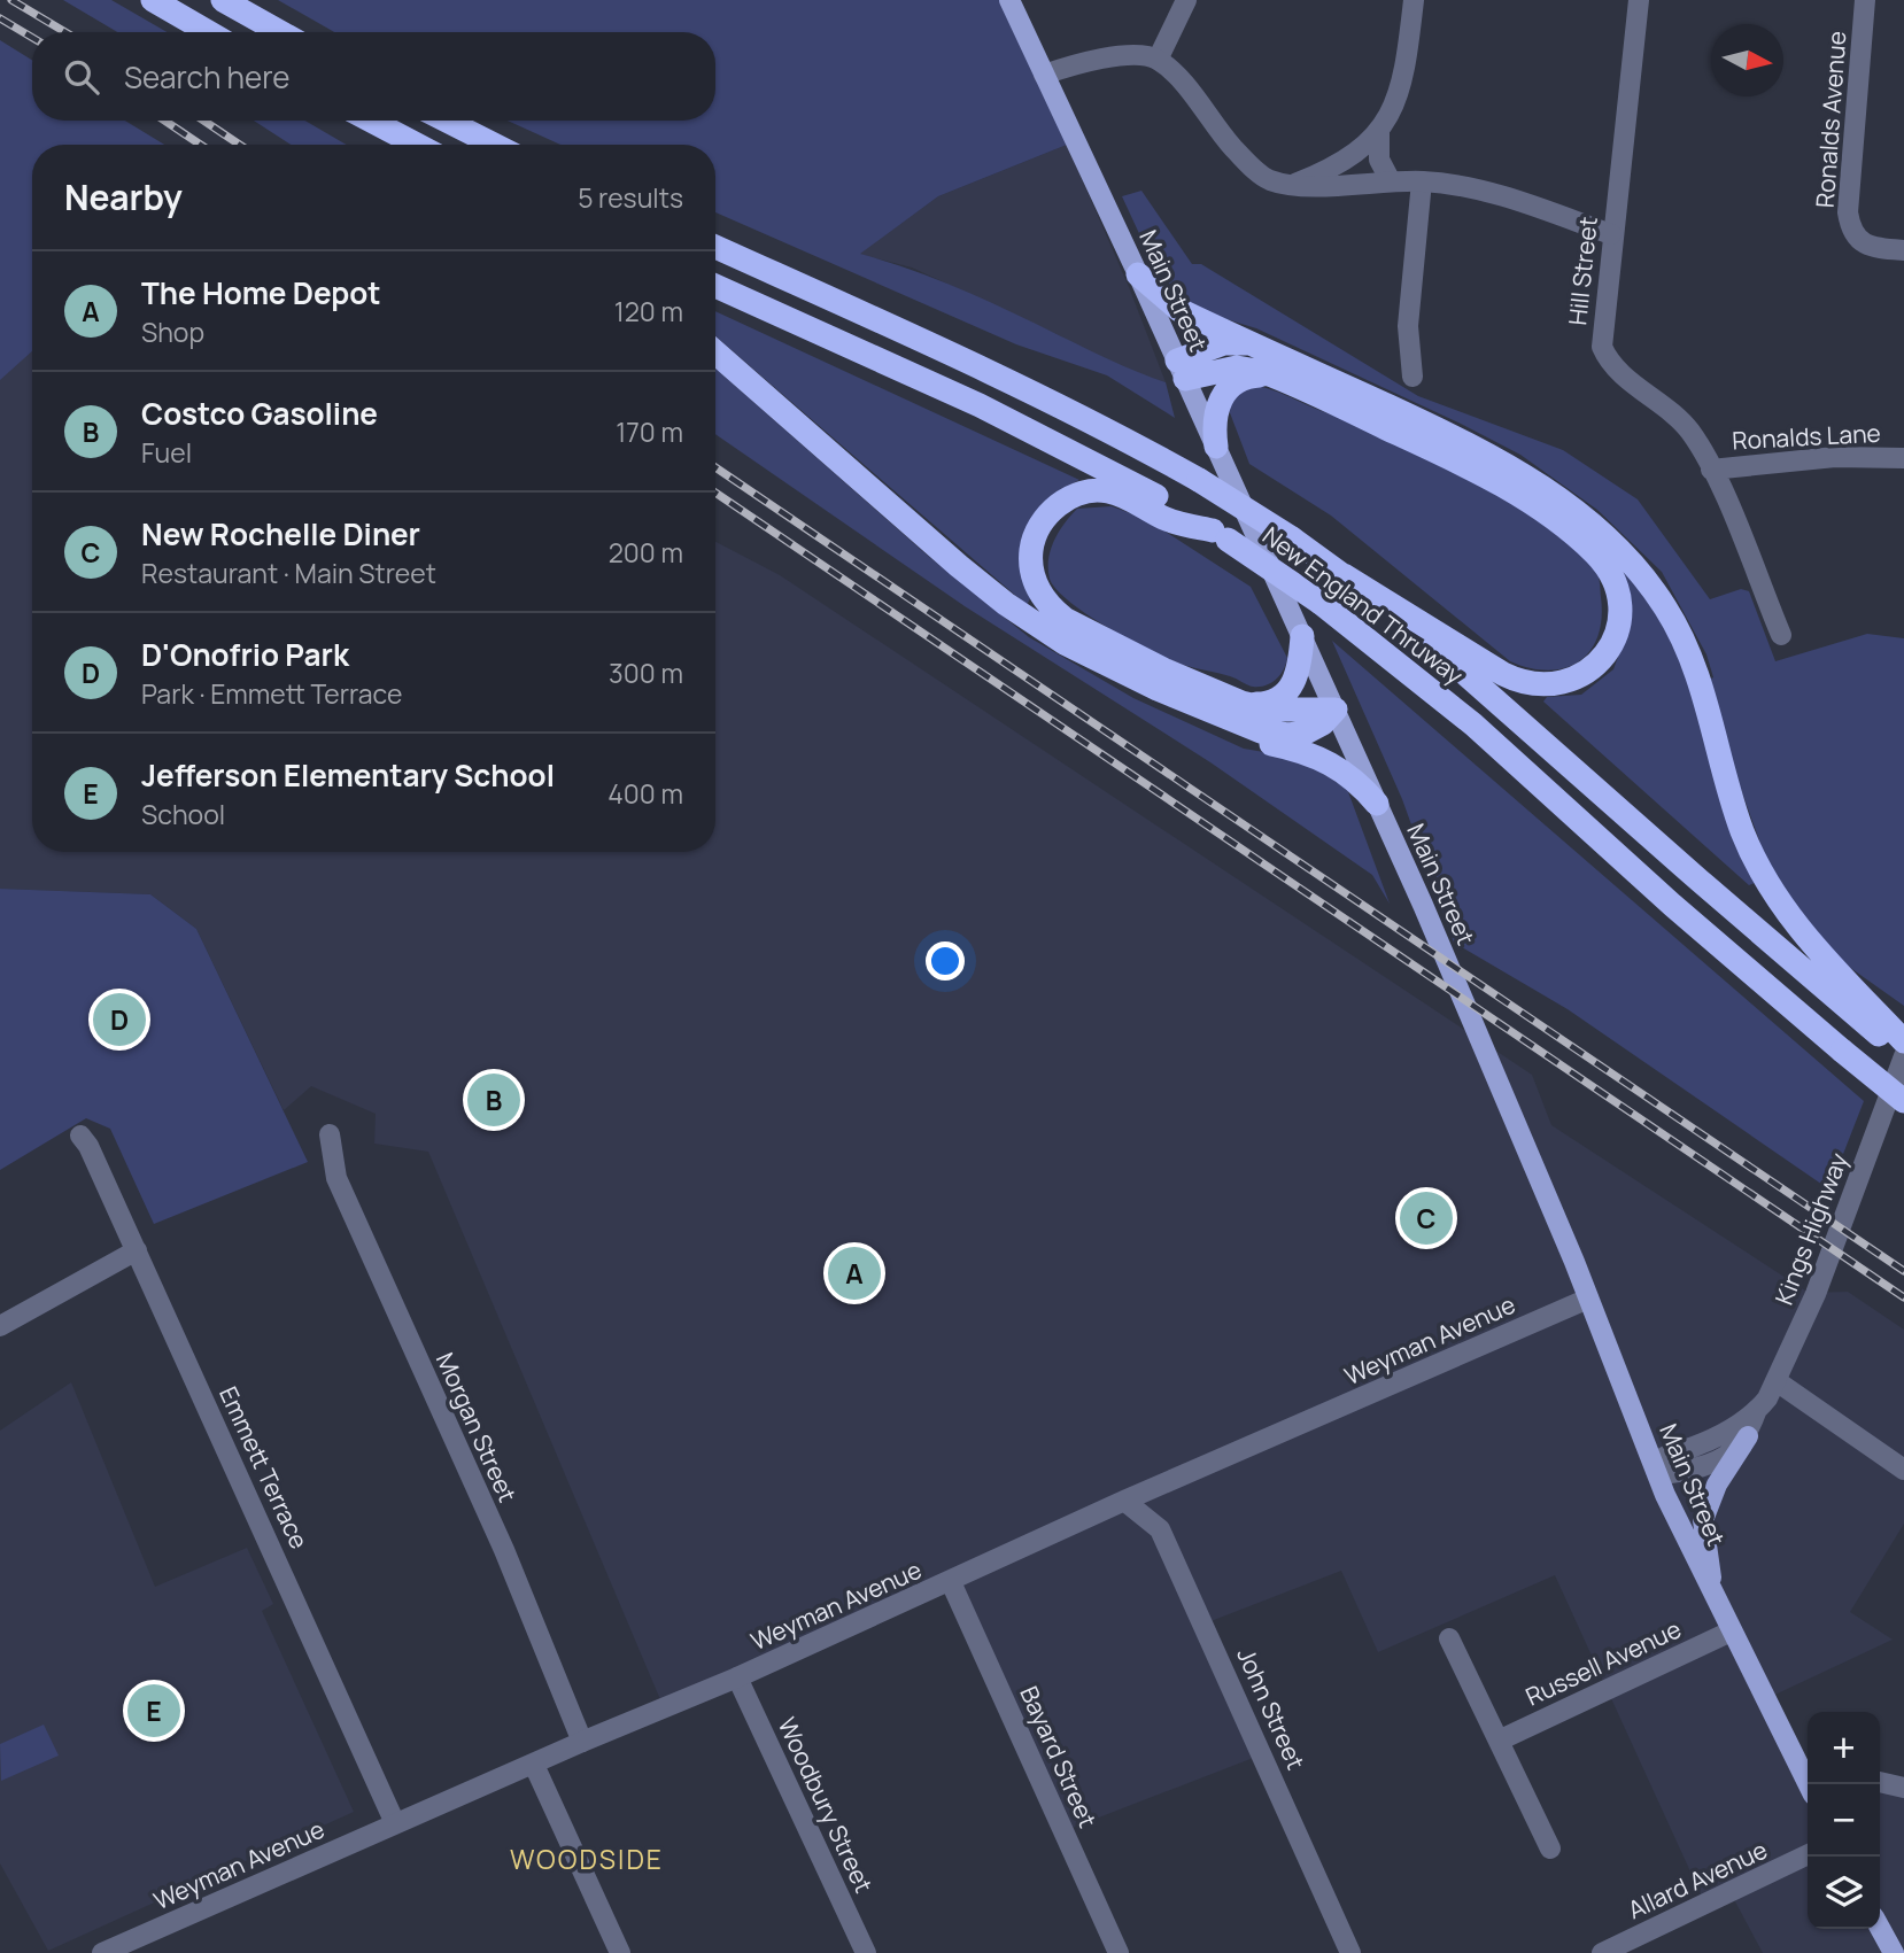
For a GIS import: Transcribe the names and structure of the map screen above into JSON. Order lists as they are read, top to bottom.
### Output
{
  "streets": {
    "highway": ["New England Thruway"],
    "main road": ["Main Street"],
    "street": [
      "Ronalds Avenue",
      "Hill Street",
      "Ronalds Lane",
      "Kings Highway",
      "Weyman Avenue",
      "Morgan Street",
      "Emmett Terrace",
      "Russell Avenue",
      "John Street",
      "Bayard Street",
      "Woodbury Street",
      "Allard Avenue"
    ]
  },
  "crossings": [
    ["Hill Street", "Ronalds Lane"],
    ["Main Street", "Kings Highway"],
    ["Main Street", "Weyman Avenue"],
    ["Main Street", "Russell Avenue"],
    ["New England Thruway", "Kings Highway"],
    ["Weyman Avenue", "Morgan Street"],
    ["Weyman Avenue", "Emmett Terrace"],
    ["Weyman Avenue", "John Street"],
    ["Weyman Avenue", "Bayard Street"],
    ["Weyman Avenue", "Woodbury Street"]
  ],
  "districts": ["WOODSIDE"],
  "north": "right",
  "page": {
    "search": "Search here",
    "heading": ["Nearby", "5 results"],
    "list": [
      {
        "mark": "A",
        "name": "The Home Depot",
        "note": "Shop",
        "value": "120 m"
      },
      {
        "mark": "B",
        "name": "Costco Gasoline",
        "note": "Fuel",
        "value": "170 m"
      },
      {
        "mark": "C",
        "name": "New Rochelle Diner",
        "note": "Restaurant · Main Street",
        "value": "200 m"
      },
      {
        "mark": "D",
        "name": "D'Onofrio Park",
        "note": "Park · Emmett Terrace",
        "value": "300 m"
      },
      {
        "mark": "E",
        "name": "Jefferson Elementary School",
        "note": "School",
        "value": "400 m"
      }
    ],
    "pins": [
      "D",
      "B",
      "C",
      "A",
      "E"
    ],
    "map_buttons": ["+", "−"]
  }
}
